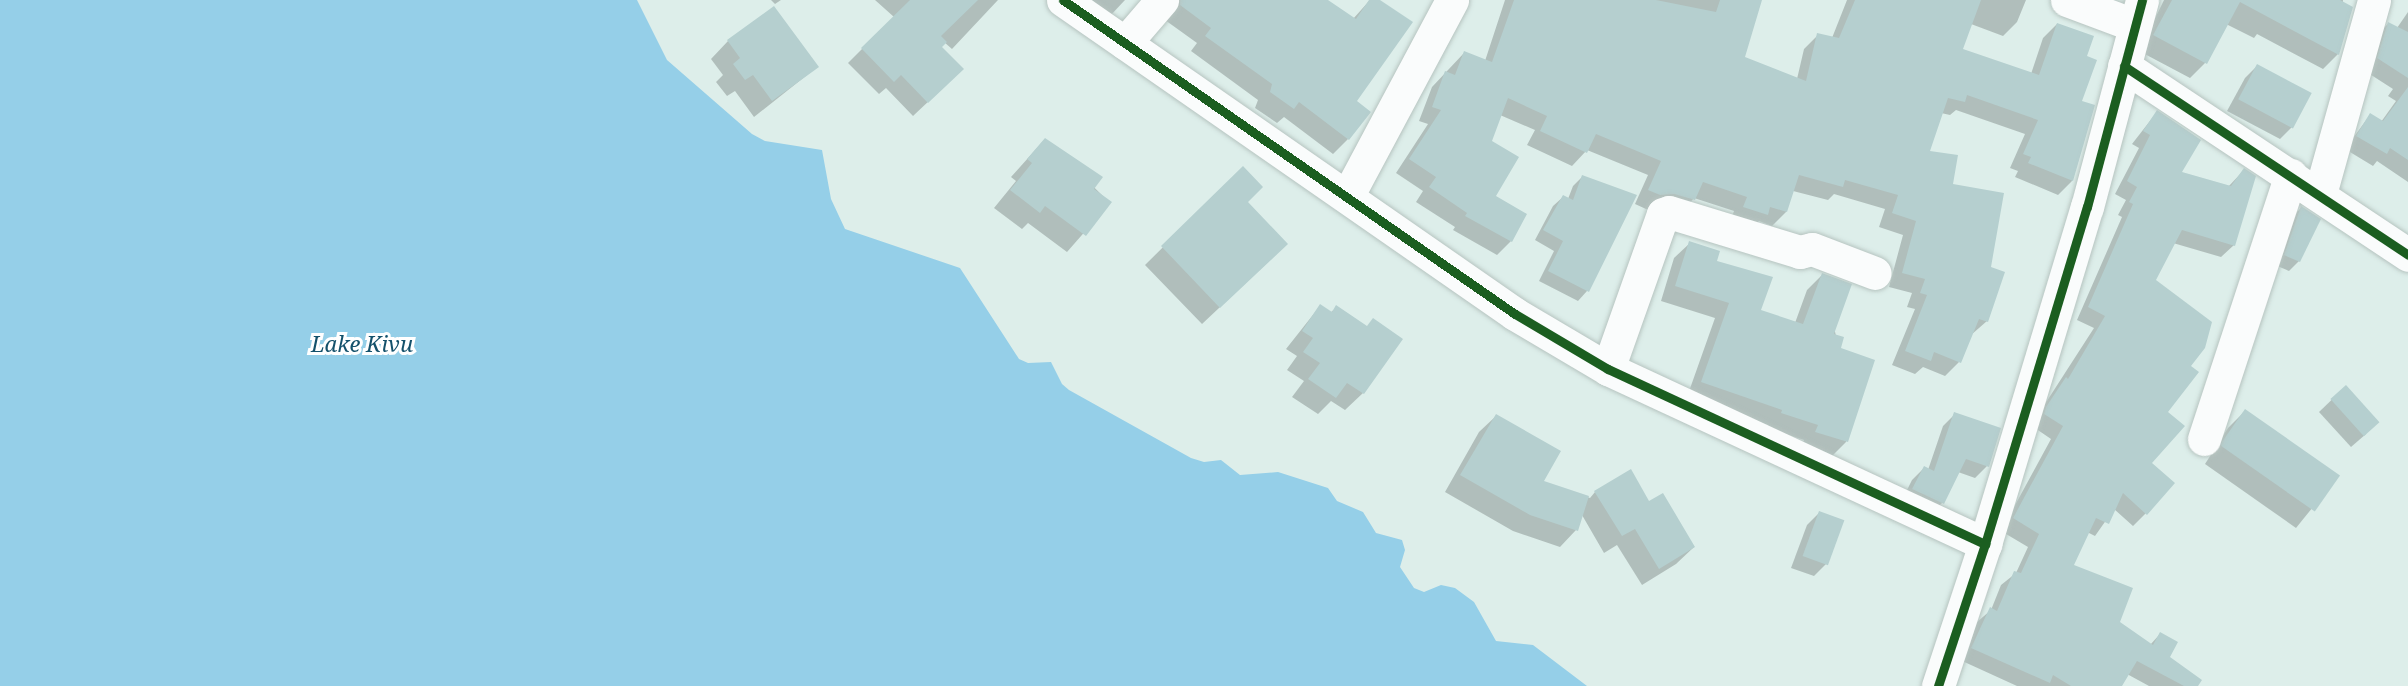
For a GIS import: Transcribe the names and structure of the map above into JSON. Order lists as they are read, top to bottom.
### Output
{
  "water": ["Lake Kivu"]
}
